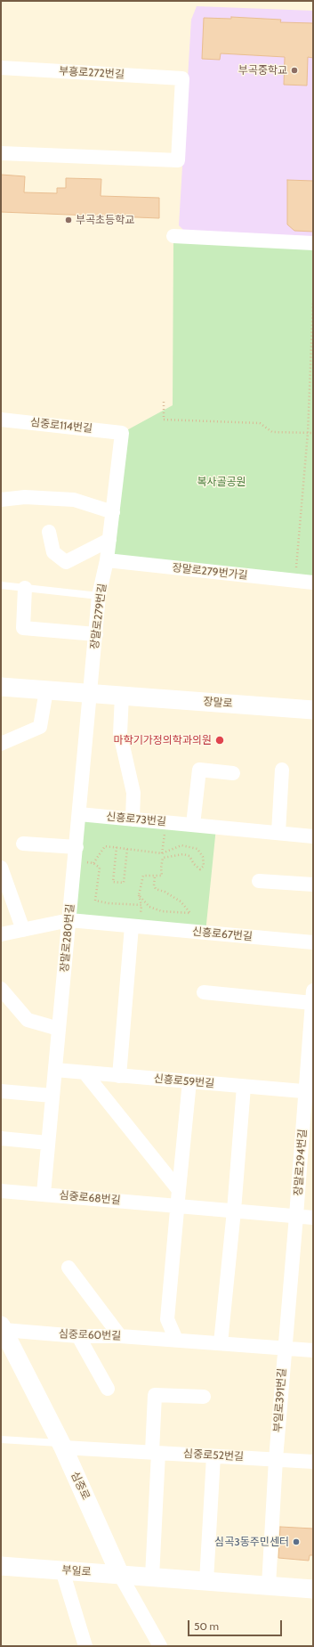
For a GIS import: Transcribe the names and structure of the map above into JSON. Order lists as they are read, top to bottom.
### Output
{
  "streets": {
    "street": [
      "부흥로272번길",
      "심중로114번길",
      "장말로279번가길",
      "장말로279번길",
      "장말로",
      "신흥로73번길",
      "신흥로67번길",
      "장말로280번길",
      "신흥로59번길",
      "장말로294번길",
      "심중로68번길",
      "심중로60번길",
      "부일로391번길",
      "심중로52번길",
      "심중로",
      "부일로"
    ]
  },
  "crossings": [
    ["심중로114번길", "장말로279번길"],
    ["장말로279번가길", "장말로279번길"],
    ["장말로279번길", "장말로"],
    ["장말로279번길", "장말로280번길"],
    ["장말로", "장말로280번길"],
    ["신흥로73번길", "장말로280번길"],
    ["신흥로67번길", "장말로280번길"],
    ["장말로280번길", "신흥로59번길"],
    ["장말로280번길", "심중로68번길"],
    ["신흥로59번길", "장말로294번길"],
    ["장말로294번길", "심중로68번길"],
    ["장말로294번길", "부일로391번길"],
    ["심중로68번길", "부일로391번길"],
    ["심중로60번길", "부일로391번길"],
    ["심중로60번길", "심중로"],
    ["부일로391번길", "심중로52번길"],
    ["부일로391번길", "부일로"],
    ["심중로52번길", "심중로"],
    ["심중로", "부일로"]
  ],
  "parks": ["복사골공원"],
  "places": [
    "부곡중학교",
    "부곡초등학교",
    "마학기가정의학과의원",
    "심곡3동주민센터"
  ],
  "scale_bar": "50 m"
}
